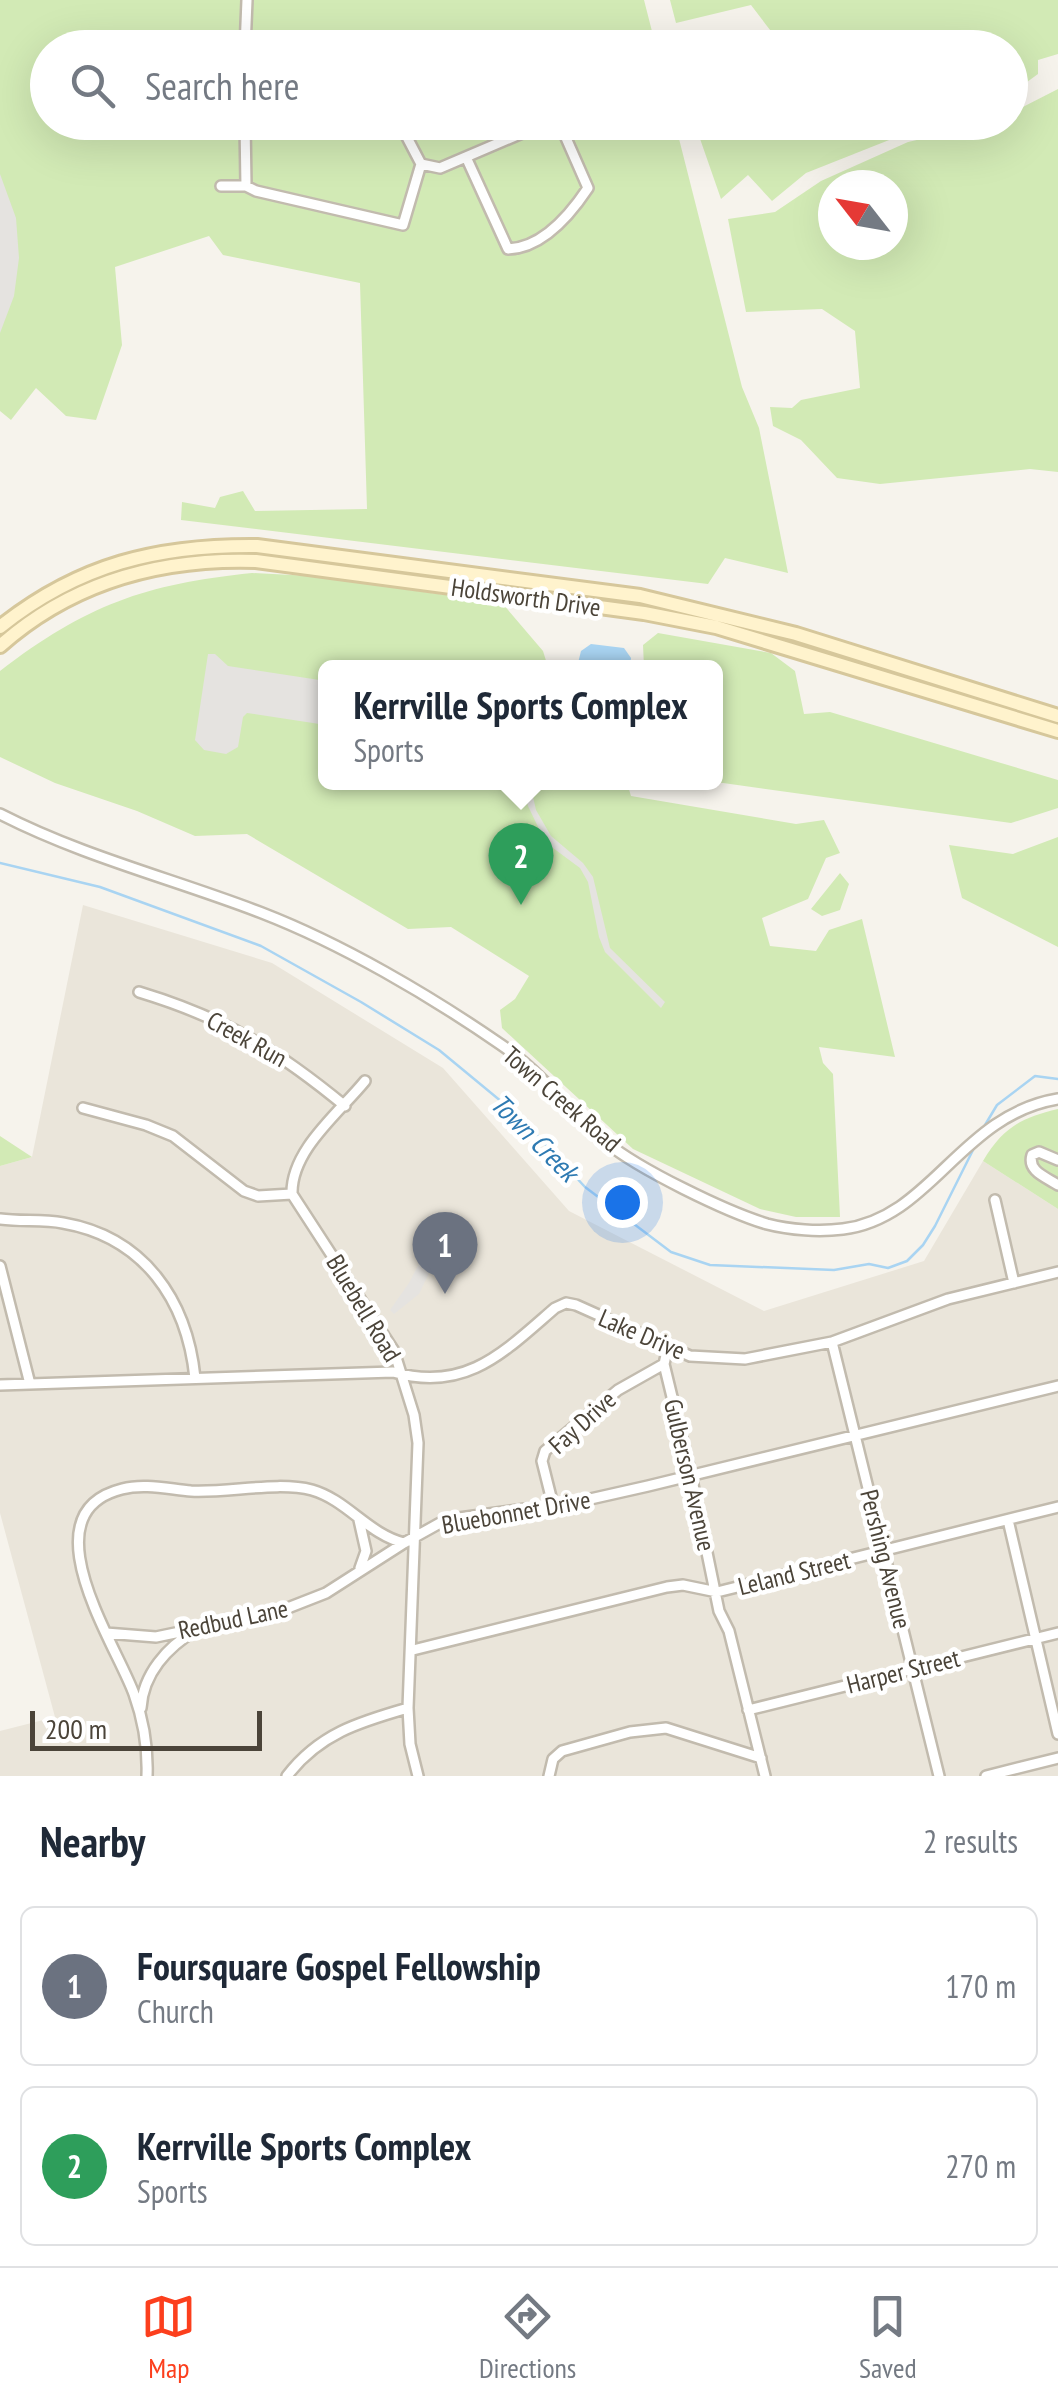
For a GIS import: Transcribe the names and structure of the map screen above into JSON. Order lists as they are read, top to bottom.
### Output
{
  "streets": {
    "main road": ["Holdsworth Drive"],
    "street": [
      "Creek Run",
      "Town Creek Road",
      "Bluebell Road",
      "Lake Drive",
      "Fay Drive",
      "Gulberson Avenue",
      "Bluebonnet Drive",
      "Pershing Avenue",
      "Leland Street",
      "Redbud Lane",
      "Harper Street"
    ]
  },
  "crossings": [
    ["Bluebell Road", "Lake Drive"],
    ["Bluebell Road", "Bluebonnet Drive"],
    ["Bluebell Road", "Leland Street"],
    ["Lake Drive", "Gulberson Avenue"],
    ["Lake Drive", "Pershing Avenue"],
    ["Fay Drive", "Gulberson Avenue"],
    ["Fay Drive", "Bluebonnet Drive"],
    ["Gulberson Avenue", "Bluebonnet Drive"],
    ["Gulberson Avenue", "Leland Street"],
    ["Gulberson Avenue", "Harper Street"],
    ["Bluebonnet Drive", "Pershing Avenue"],
    ["Bluebonnet Drive", "Redbud Lane"],
    ["Pershing Avenue", "Leland Street"],
    ["Pershing Avenue", "Harper Street"]
  ],
  "water": ["Town Creek"],
  "scale_bar": "200 m",
  "north": "top left",
  "page": {
    "search": "Search here",
    "popup": ["Kerrville Sports Complex", "Sports"],
    "pins": ["2", "1"],
    "scale": "200 m",
    "heading": ["Nearby", "2 results"],
    "list": [
      {
        "mark": "1",
        "name": "Foursquare Gospel Fellowship",
        "note": "Church",
        "value": "170 m"
      },
      {
        "mark": "2",
        "name": "Kerrville Sports Complex",
        "note": "Sports",
        "value": "270 m"
      }
    ],
    "nav": ["Map", "Directions", "Saved"]
  }
}
